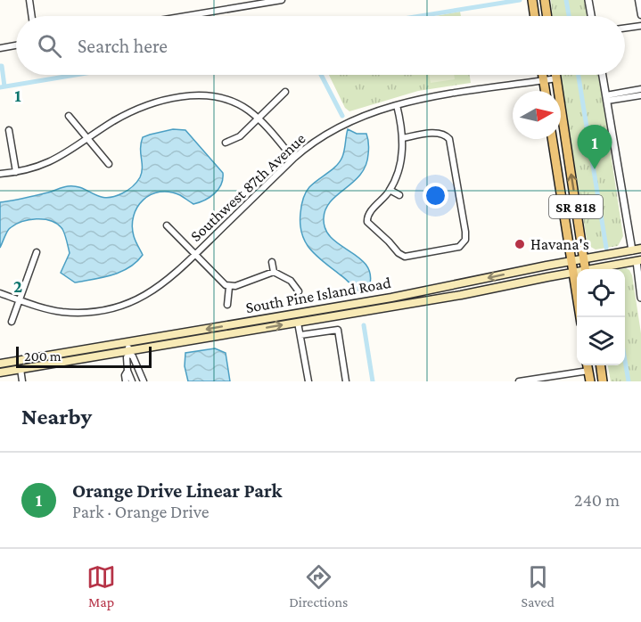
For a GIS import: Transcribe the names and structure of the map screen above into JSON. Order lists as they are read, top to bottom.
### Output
{
  "streets": {
    "main road": ["SR 818", "South Pine Island Road"],
    "street": ["Southwest 87th Avenue"]
  },
  "crossings": [
    ["Southwest 87th Avenue", "SR 818"],
    ["SR 818", "South Pine Island Road"]
  ],
  "places": ["Havana's"],
  "scale_bar": "200 m",
  "north": "right",
  "page": {
    "search": "Search here",
    "pins": "1",
    "scale": "200 m",
    "heading": "Nearby",
    "list": [
      {
        "mark": "1",
        "name": "Orange Drive Linear Park",
        "note": "Park · Orange Drive",
        "value": "240 m"
      }
    ],
    "nav": ["Map", "Directions", "Saved"]
  },
  "grid": {
    "rows": ["1", "2"]
  }
}
